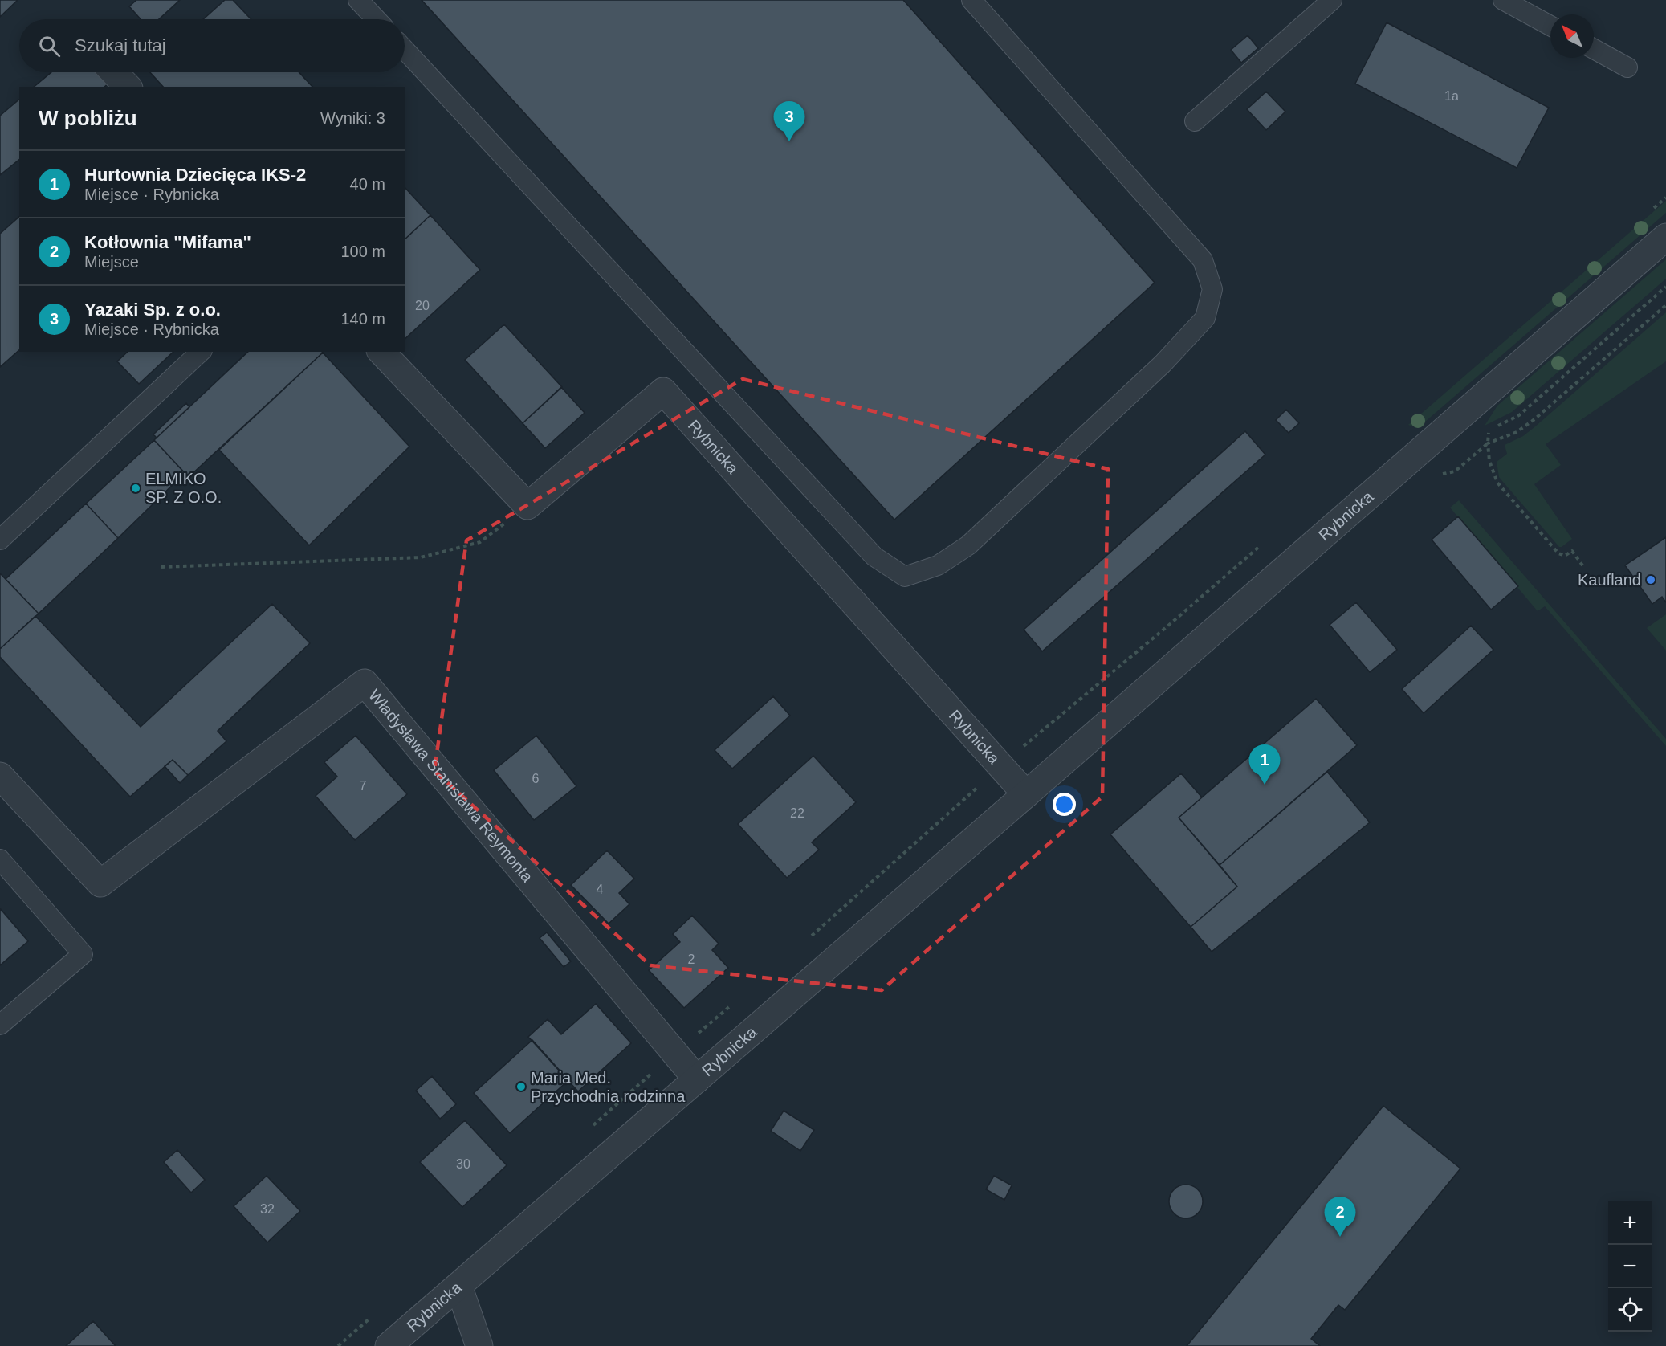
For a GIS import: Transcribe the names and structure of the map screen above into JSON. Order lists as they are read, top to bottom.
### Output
{
  "streets": {
    "street": ["Rybnicka", "Władysława Stanisława Reymonta"]
  },
  "crossings": [
    ["Rybnicka", "Władysława Stanisława Reymonta"]
  ],
  "places": ["ELMIKO SP. Z O.O.", "Kaufland", "Maria Med. Przychodnia rodzinna"],
  "house_numbers": [
    "1a",
    "20",
    "6",
    "7",
    "22",
    "4",
    "2",
    "30",
    "32"
  ],
  "north": "top left",
  "page": {
    "search": "Szukaj tutaj",
    "heading": ["W pobliżu", "Wyniki: 3"],
    "pins": ["3", "1", "2"],
    "list": [
      {
        "mark": "1",
        "name": "Hurtownia Dziecięca IKS-2",
        "note": "Miejsce · Rybnicka",
        "value": "40 m"
      },
      {
        "mark": "2",
        "name": "Kotłownia \"Mifama\"",
        "note": "Miejsce",
        "value": "100 m"
      },
      {
        "mark": "3",
        "name": "Yazaki Sp. z o.o.",
        "note": "Miejsce · Rybnicka",
        "value": "140 m"
      }
    ],
    "map_buttons": ["+", "−"]
  }
}
